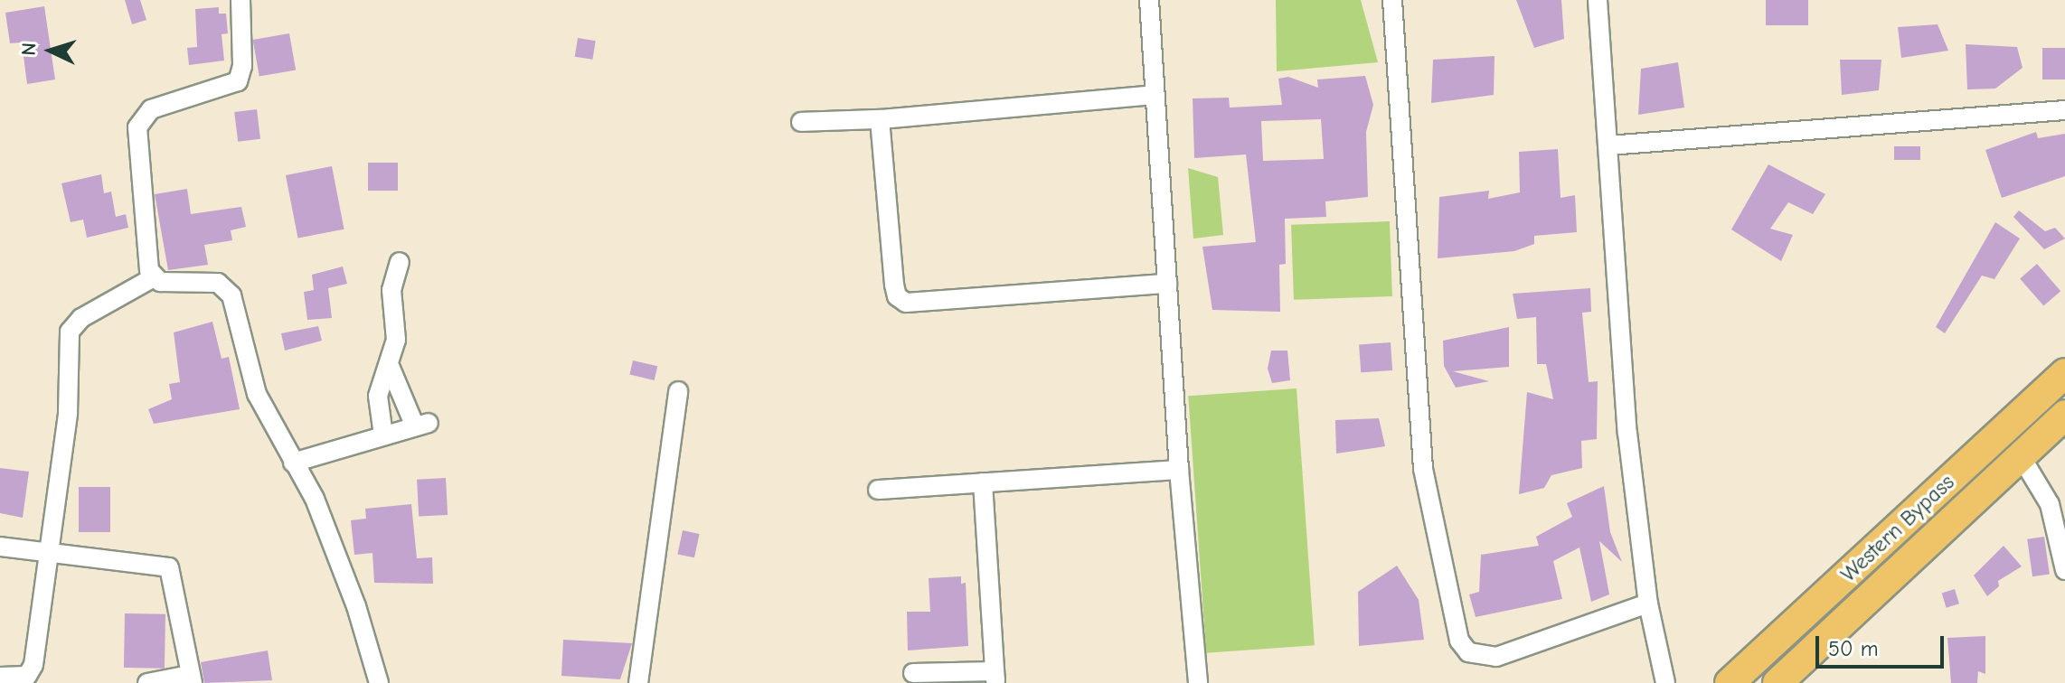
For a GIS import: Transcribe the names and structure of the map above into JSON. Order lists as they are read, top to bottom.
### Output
{
  "streets": {
    "main road": ["Western Bypass"]
  },
  "scale_bar": "50 m",
  "north": "left"
}
